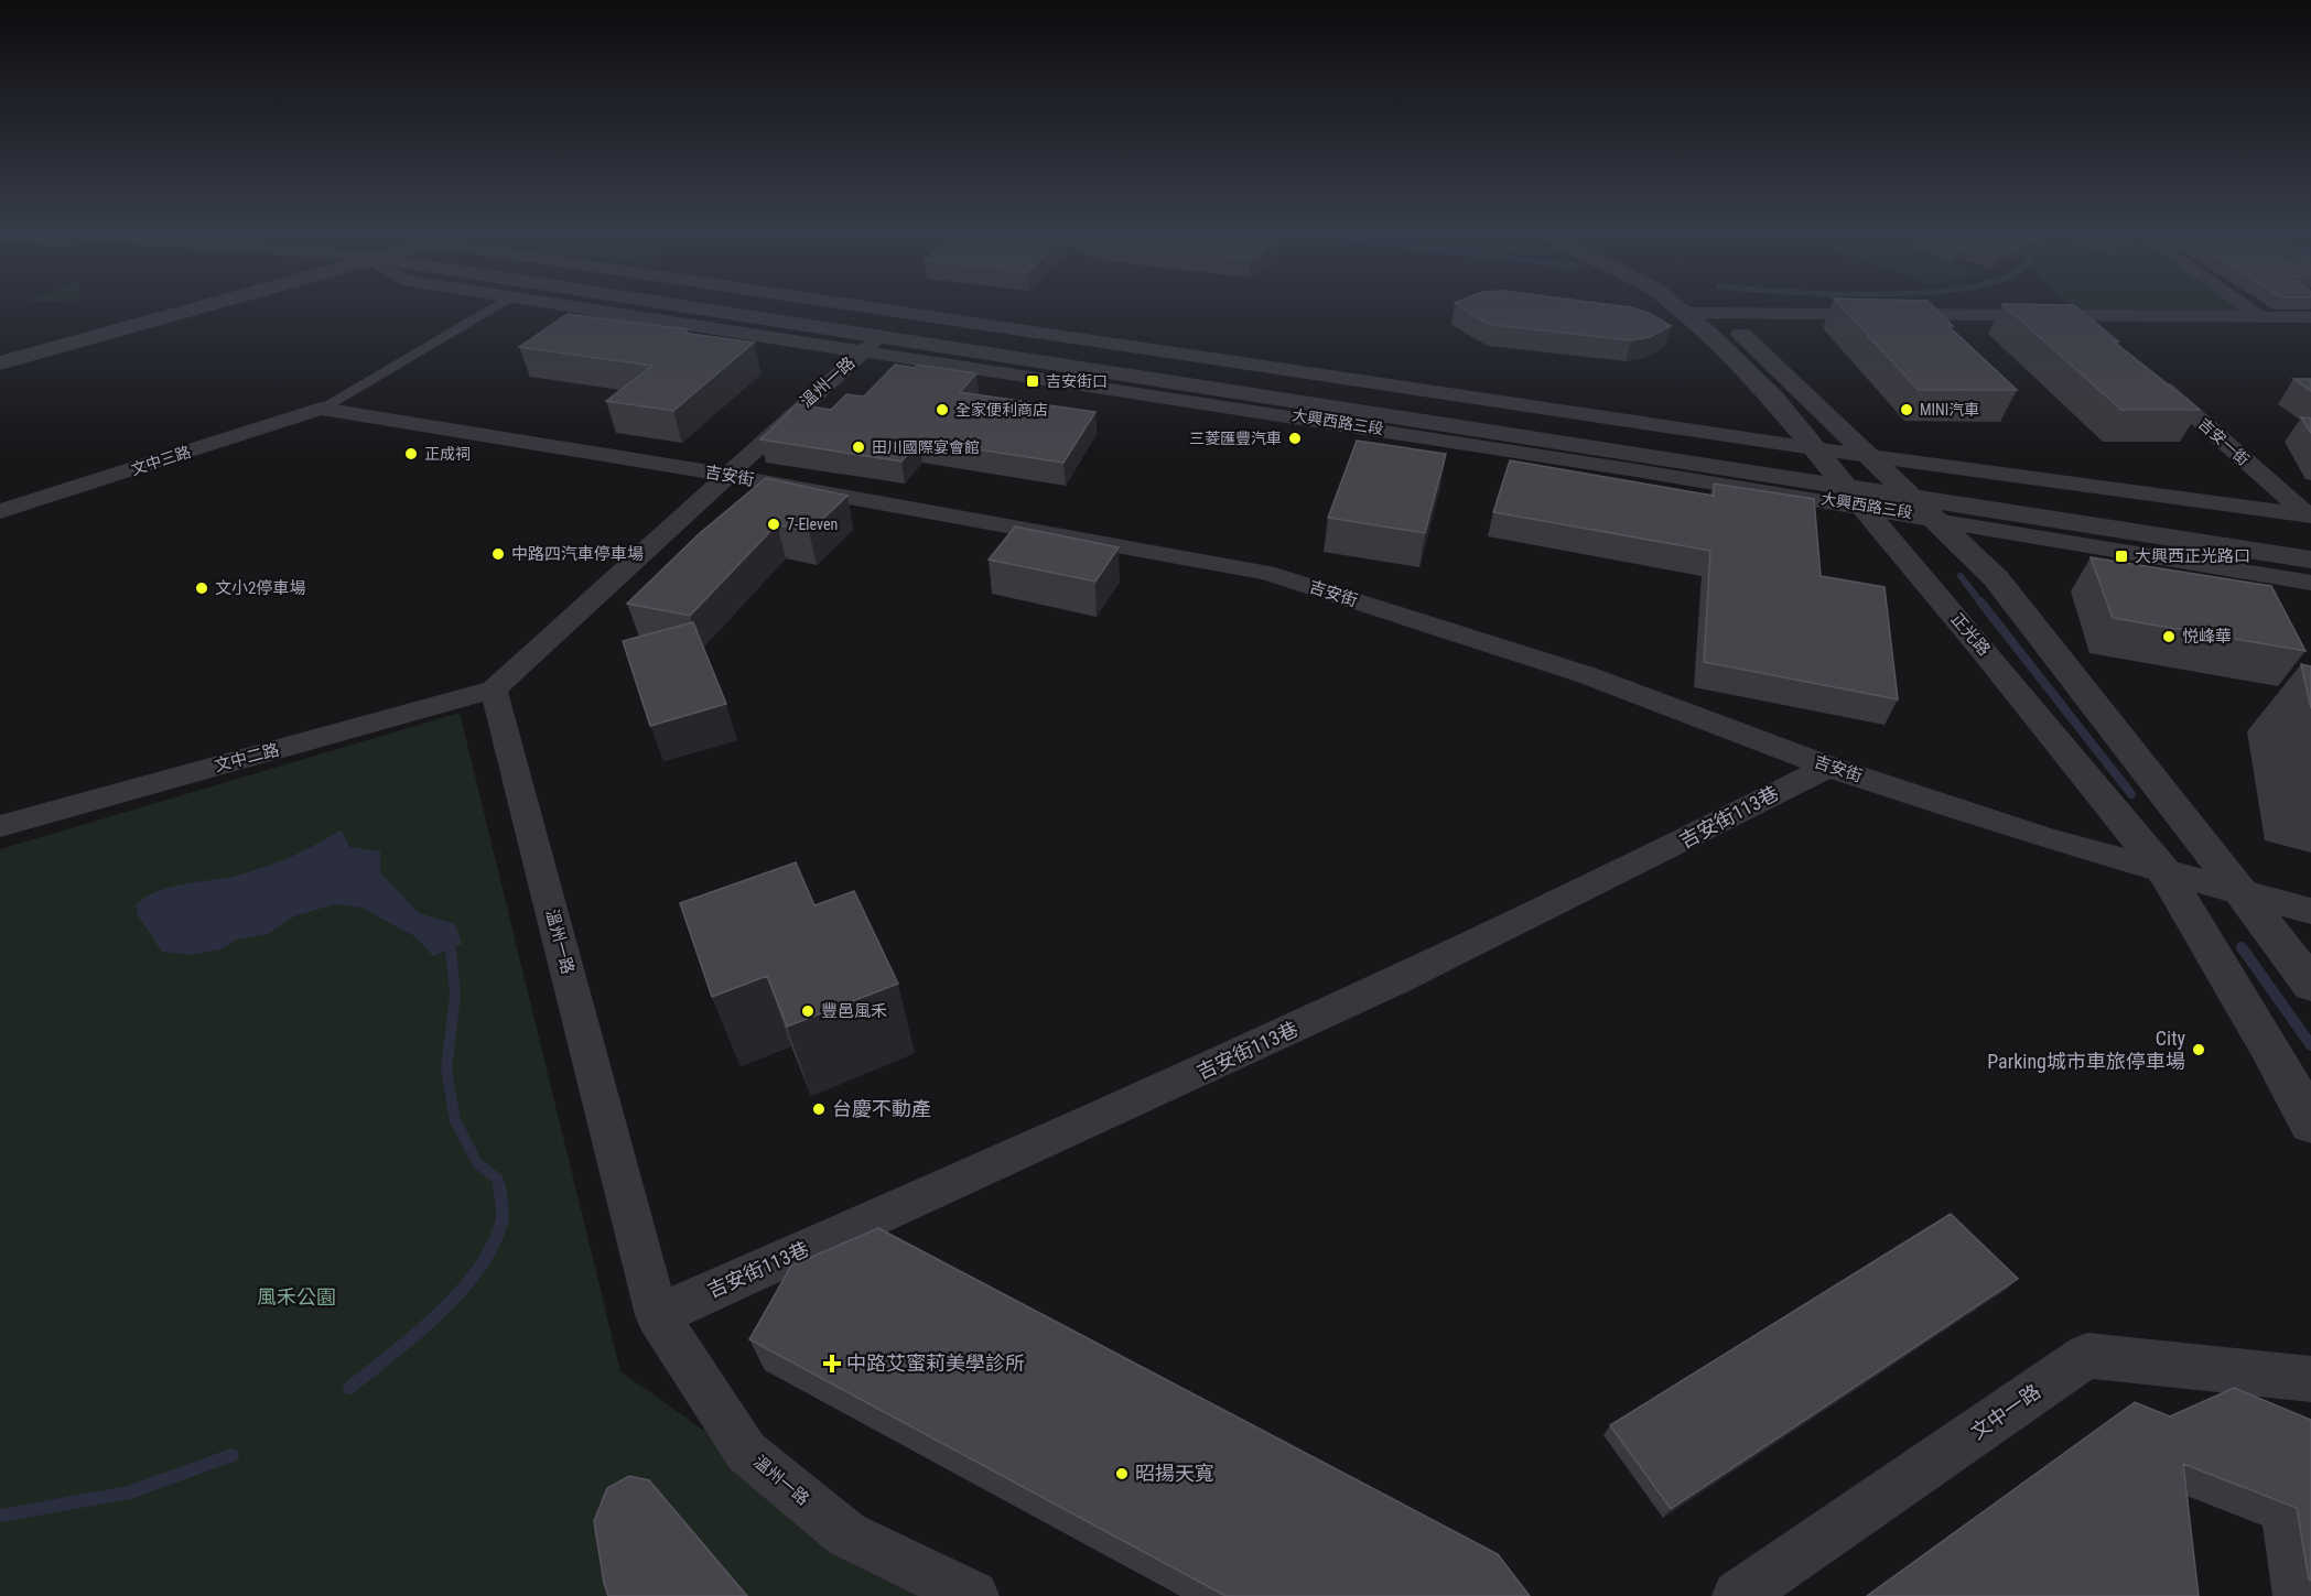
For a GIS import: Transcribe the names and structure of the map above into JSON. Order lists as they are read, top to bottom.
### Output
{
  "streets": {
    "street": [
      "溫州一路",
      "大興西路三段",
      "吉安一街",
      "文中三路",
      "吉安街",
      "正光路",
      "文中二路",
      "吉安街113巷",
      "文中一路"
    ]
  },
  "crossings": [
    ["溫州一路", "大興西路三段"],
    ["溫州一路", "吉安街"],
    ["溫州一路", "文中二路"],
    ["溫州一路", "吉安街113巷"],
    ["大興西路三段", "吉安一街"],
    ["大興西路三段", "正光路"],
    ["文中三路", "吉安街"],
    ["吉安街", "正光路"],
    ["吉安街", "吉安街113巷"]
  ],
  "parks": ["風禾公園"],
  "places": {
    "transit": ["吉安街口", "大興西正光路口"],
    "other": [
      "全家便利商店",
      "MINI汽車",
      "三菱匯豐汽車",
      "田川國際宴會館",
      "正成祠",
      "7-Eleven",
      "中路四汽車停車場",
      "文小2停車場",
      "悦峰華",
      "豐邑風禾",
      "City Parking城市車旅停車場",
      "台慶不動產",
      "昭揚天寬"
    ],
    "health": ["中路艾蜜莉美學診所"]
  }
}
